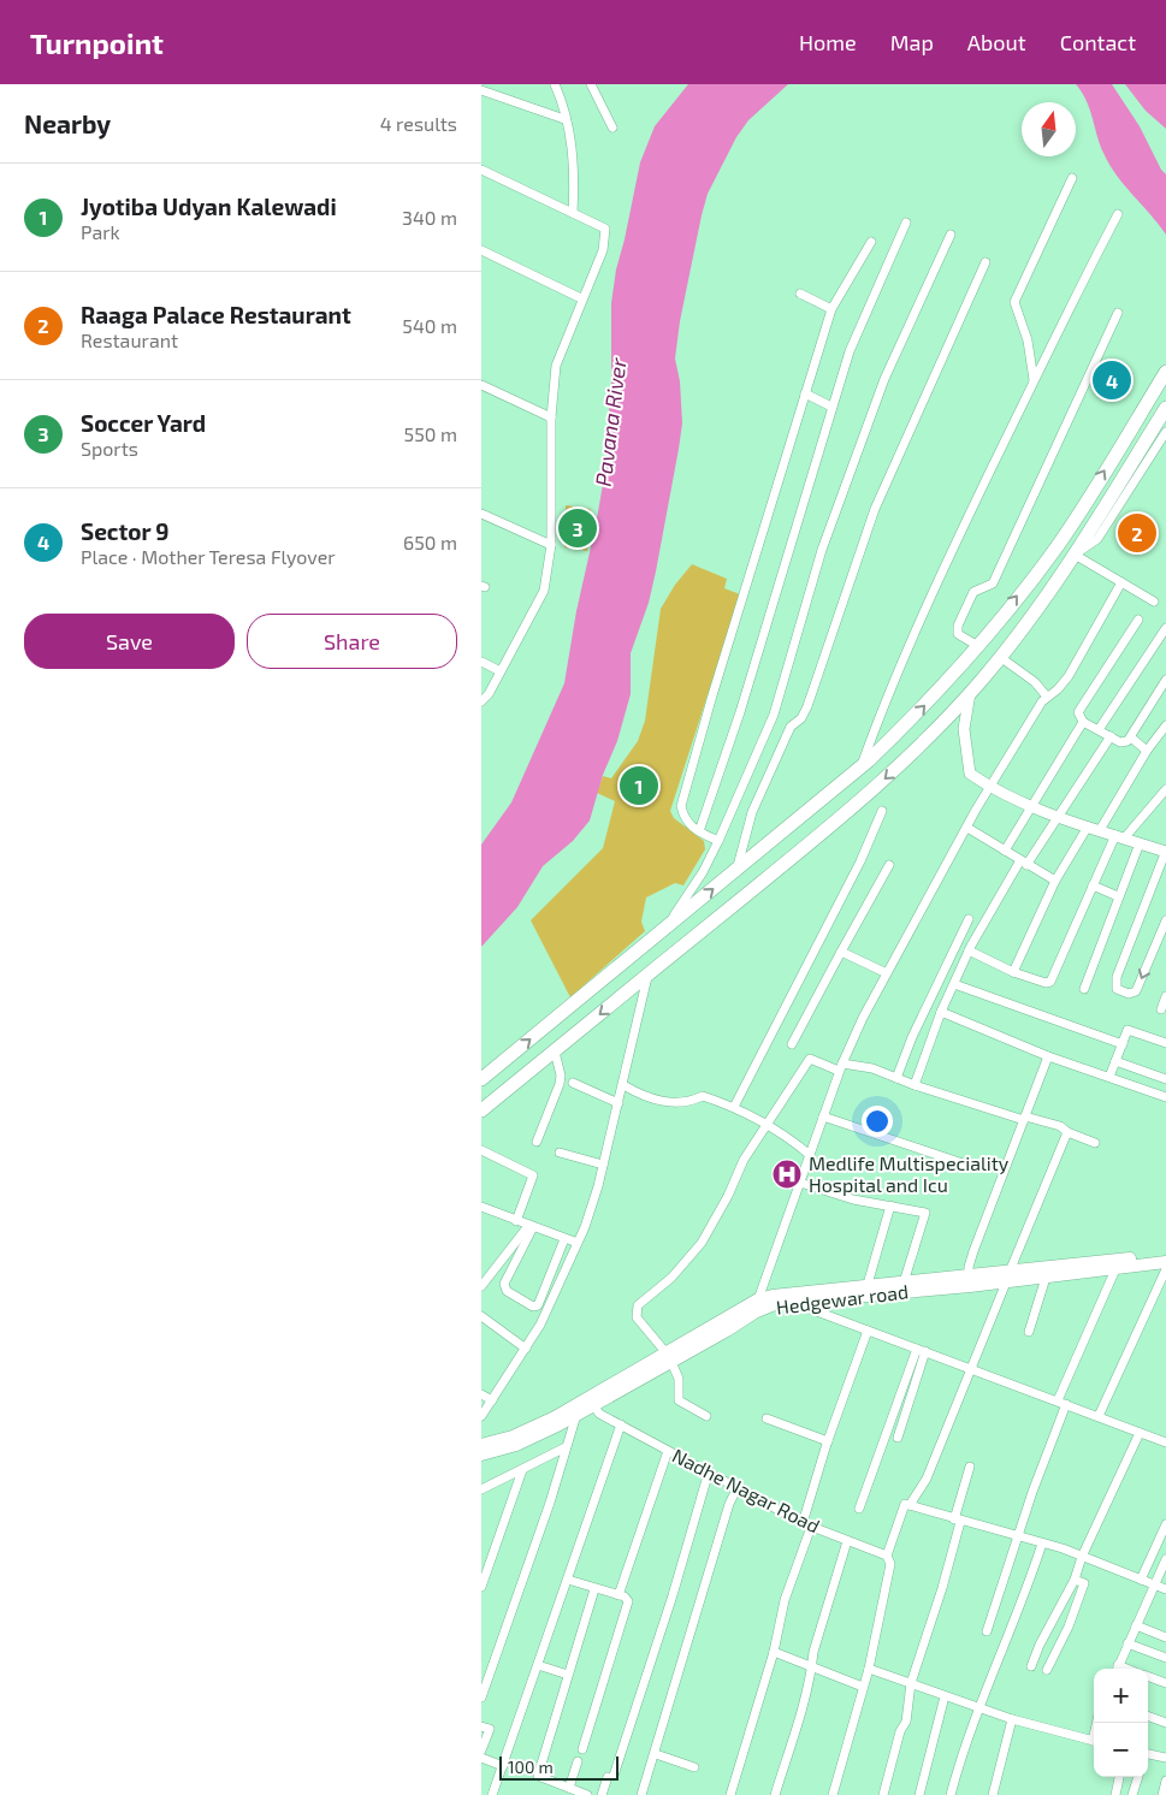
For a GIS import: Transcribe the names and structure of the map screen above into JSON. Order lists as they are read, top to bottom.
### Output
{
  "streets": {
    "main road": ["Hedgewar road"],
    "street": ["Nadhe Nagar Road"]
  },
  "crossings": [
    ["Hedgewar road", "Nadhe Nagar Road"]
  ],
  "water": ["Pavana River"],
  "places": {
    "hospital": ["Medlife Multispeciality Hospital and Icu"]
  },
  "scale_bar": "100 m",
  "north": "top",
  "page": {
    "header": "Turnpoint",
    "nav": [
      "Home",
      "Map",
      "About",
      "Contact"
    ],
    "heading": ["Nearby", "4 results"],
    "list": [
      {
        "mark": "1",
        "name": "Jyotiba Udyan Kalewadi",
        "note": "Park",
        "value": "340 m"
      },
      {
        "mark": "2",
        "name": "Raaga Palace Restaurant",
        "note": "Restaurant",
        "value": "540 m"
      },
      {
        "mark": "3",
        "name": "Soccer Yard",
        "note": "Sports",
        "value": "550 m"
      },
      {
        "mark": "4",
        "name": "Sector 9",
        "note": "Place · Mother Teresa Flyover",
        "value": "650 m"
      }
    ],
    "pins": [
      "4",
      "3",
      "2",
      "1"
    ],
    "buttons": ["Save", "Share"],
    "map_buttons": ["+", "−"],
    "scale": "100 m"
  }
}
